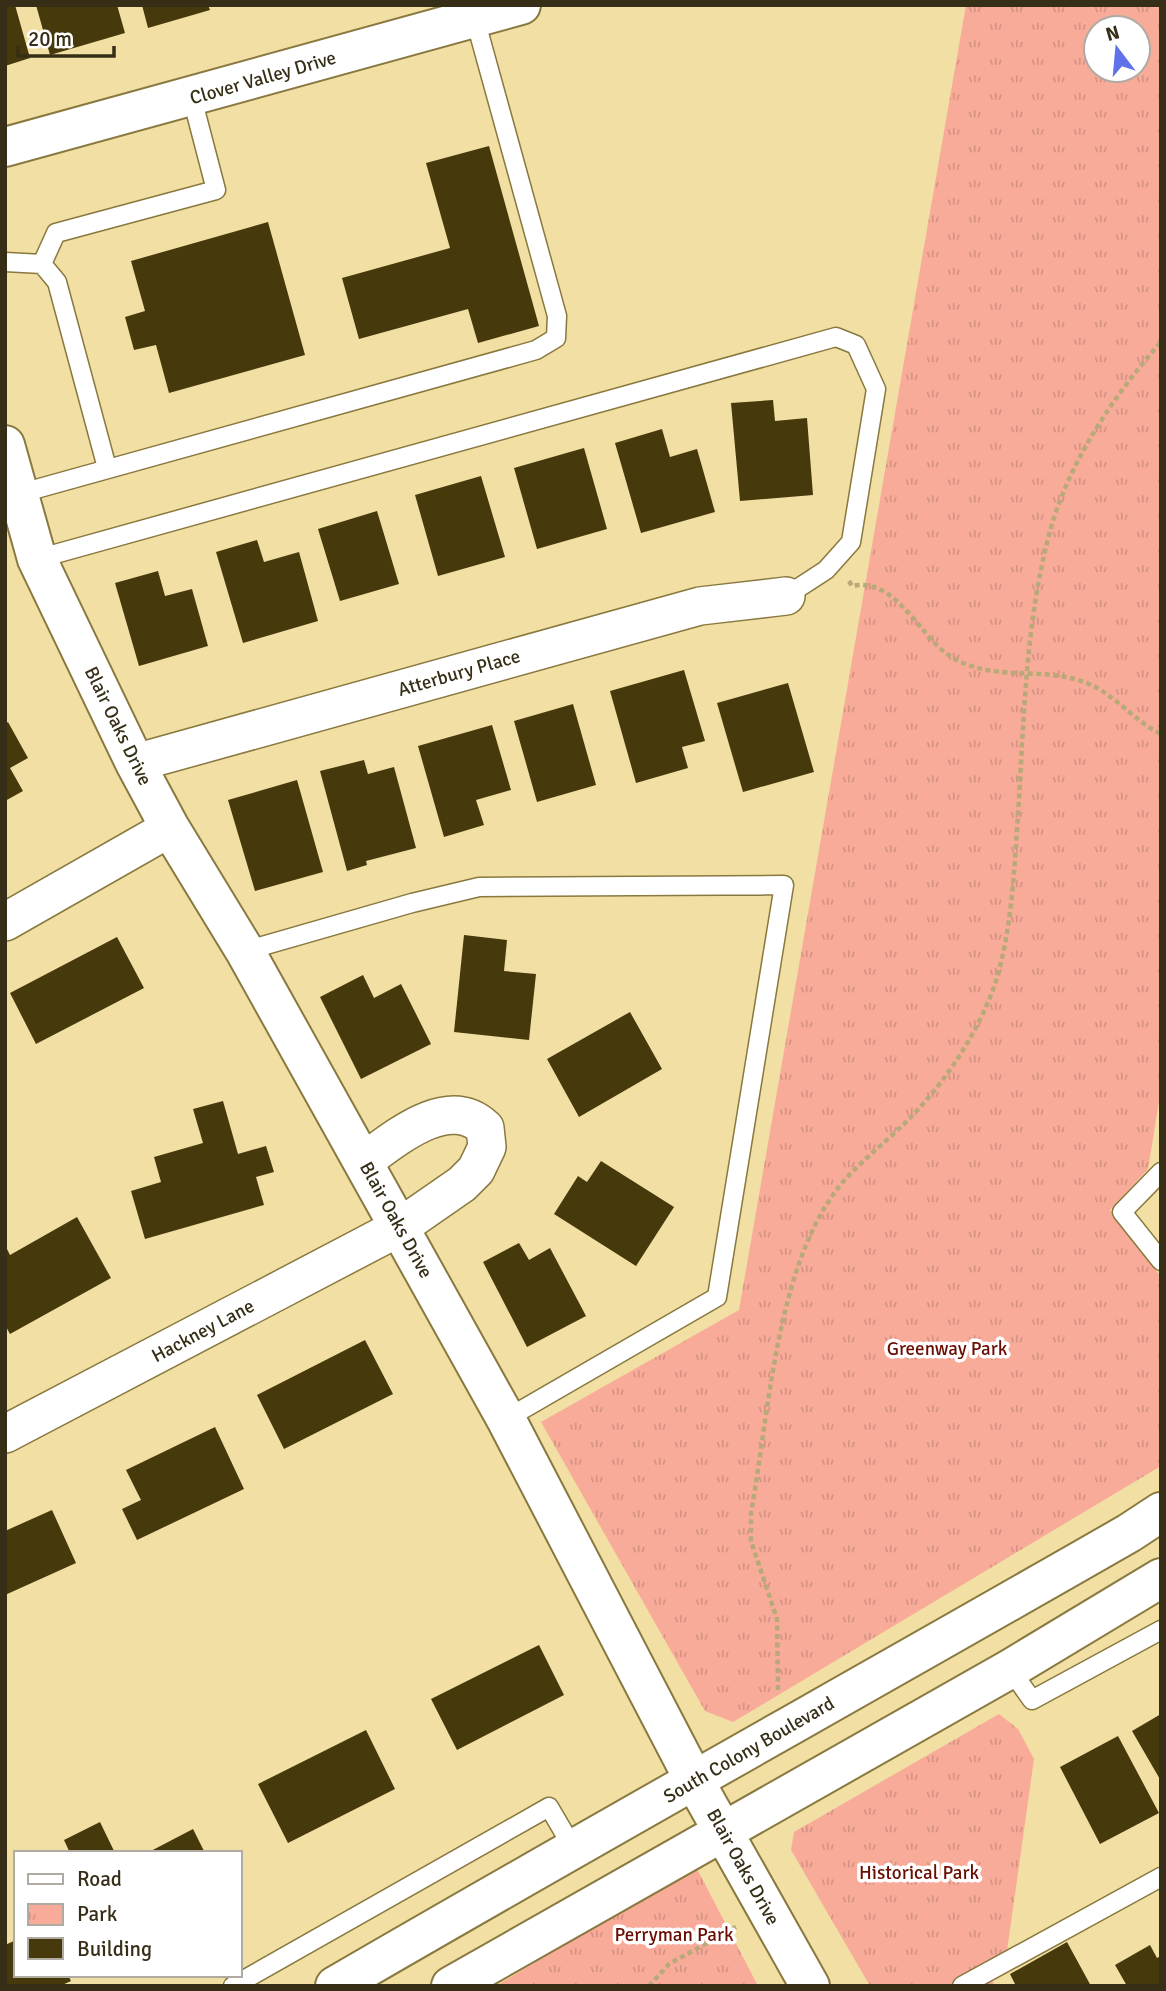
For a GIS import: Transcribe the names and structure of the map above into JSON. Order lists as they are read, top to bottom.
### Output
{
  "streets": {
    "street": [
      "Clover Valley Drive",
      "Atterbury Place",
      "Blair Oaks Drive",
      "Hackney Lane",
      "South Colony Boulevard"
    ]
  },
  "crossings": [
    ["Atterbury Place", "Blair Oaks Drive"],
    ["Blair Oaks Drive", "Hackney Lane"],
    ["Blair Oaks Drive", "South Colony Boulevard"]
  ],
  "parks": ["Greenway Park", "Historical Park", "Perryman Park"],
  "legend": ["Road", "Park", "Building"],
  "scale_bar": "20 m",
  "north": "top"
}
